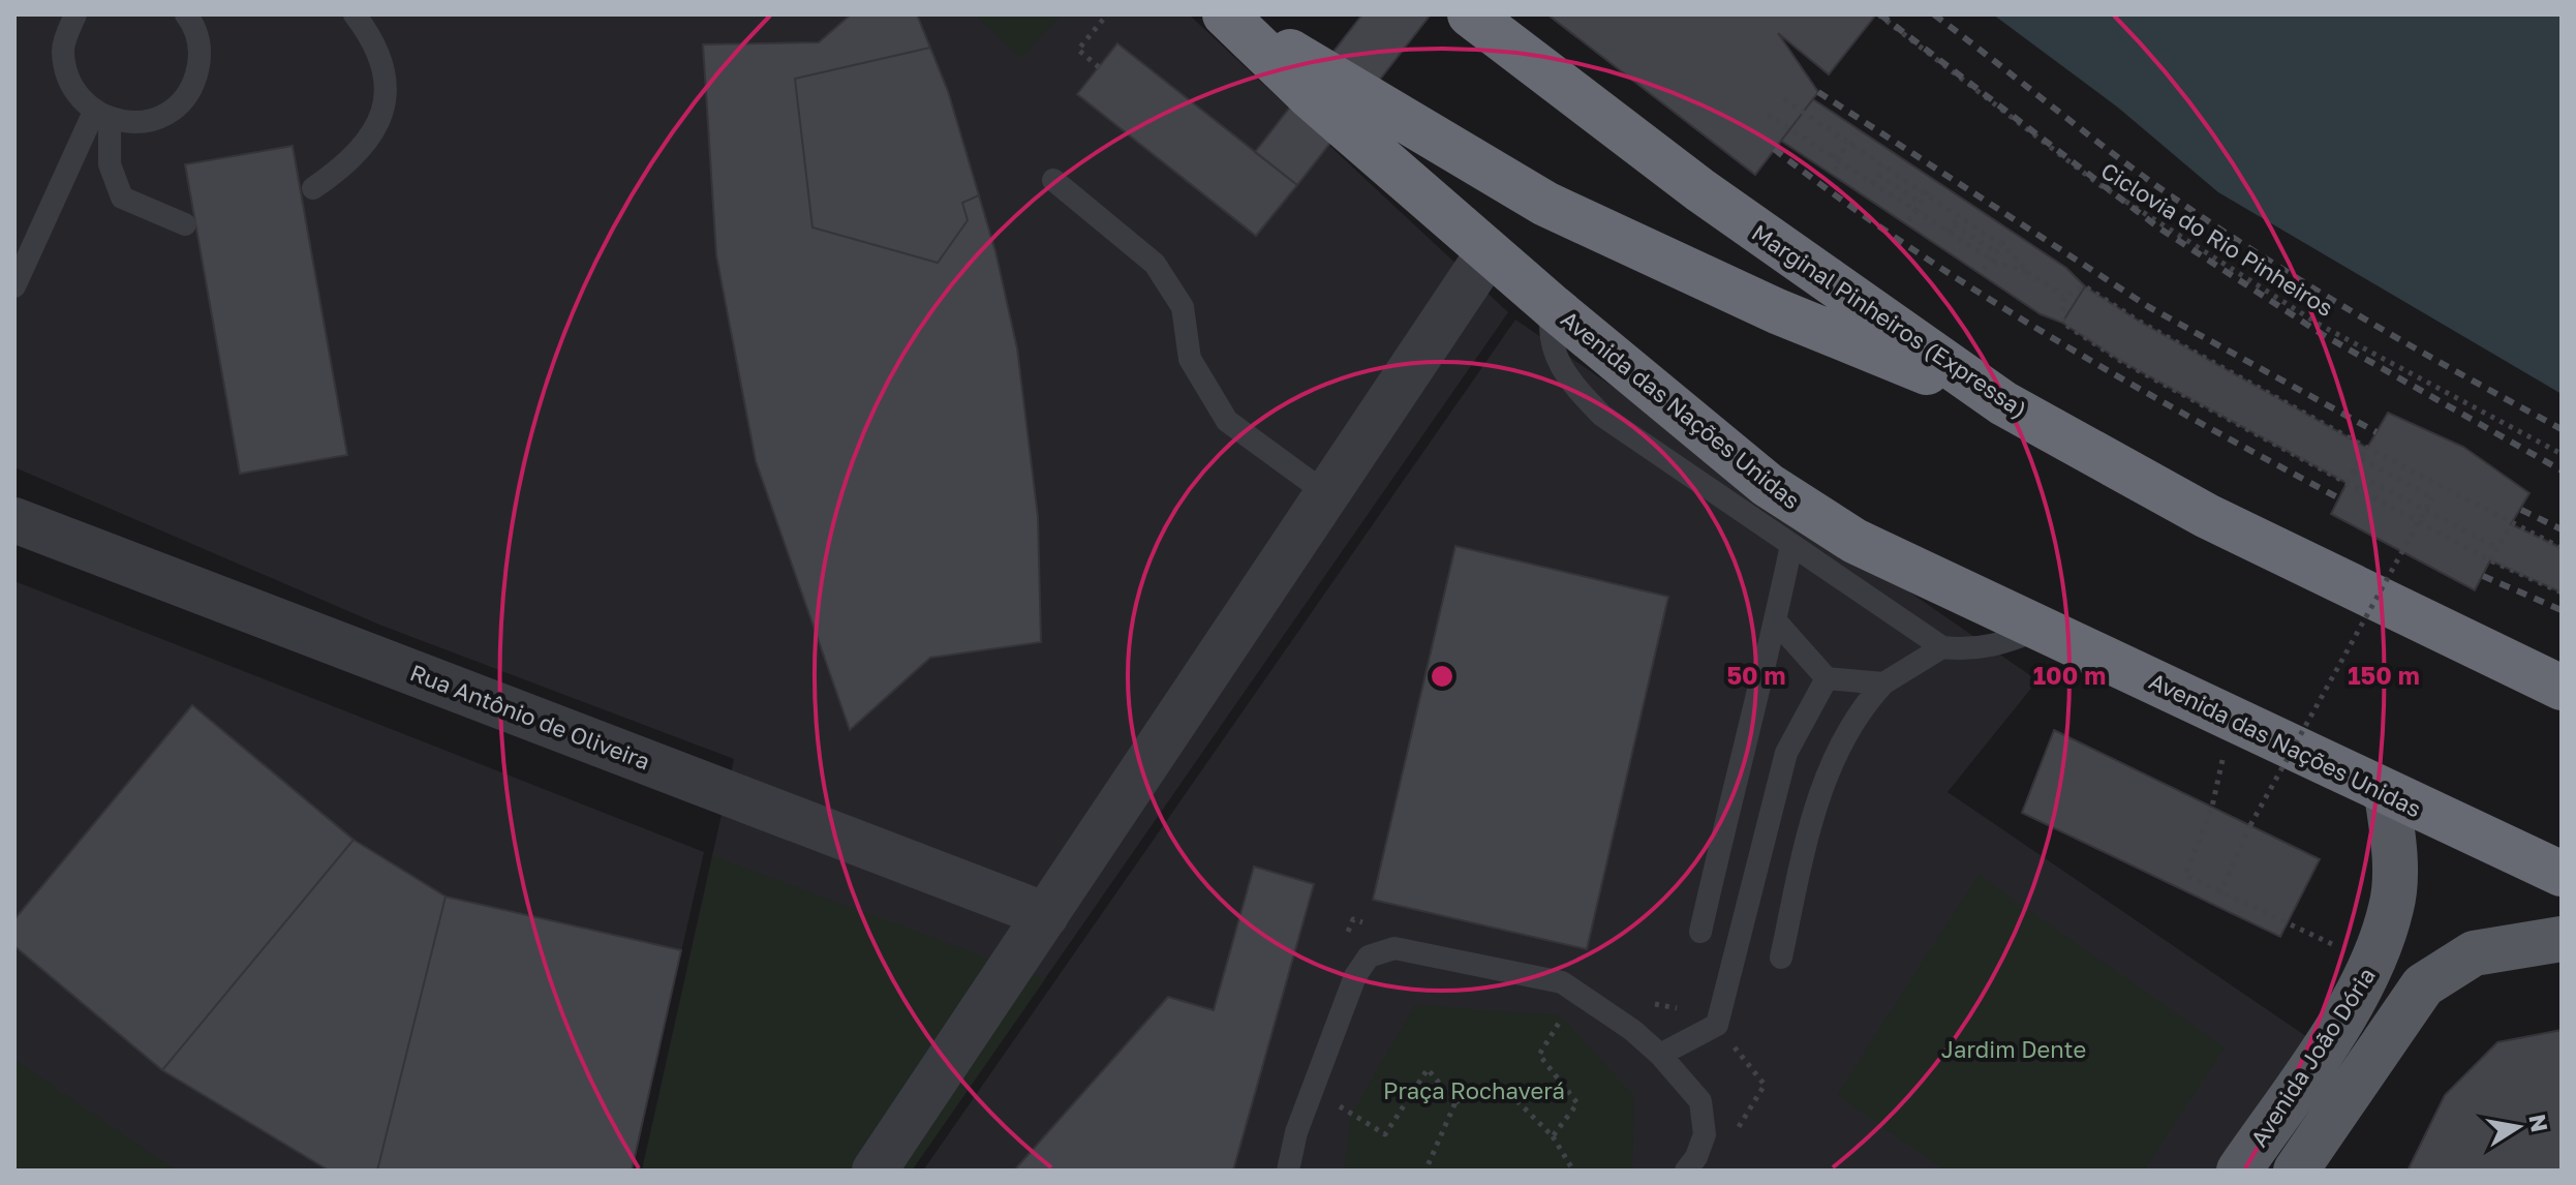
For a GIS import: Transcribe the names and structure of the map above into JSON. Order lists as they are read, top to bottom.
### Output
{
  "streets": {
    "highway": ["Marginal Pinheiros (Expressa)", "Avenida das Nações Unidas"],
    "main road": ["Avenida João Dória"],
    "street": ["Rua Antônio de Oliveira"],
    "path": ["Ciclovia do Rio Pinheiros"]
  },
  "crossings": [
    ["Avenida das Nações Unidas", "Avenida João Dória"]
  ],
  "parks": ["Jardim Dente", "Praça Rochaverá"],
  "north": "right",
  "rings": ["50 m", "100 m", "150 m"]
}
